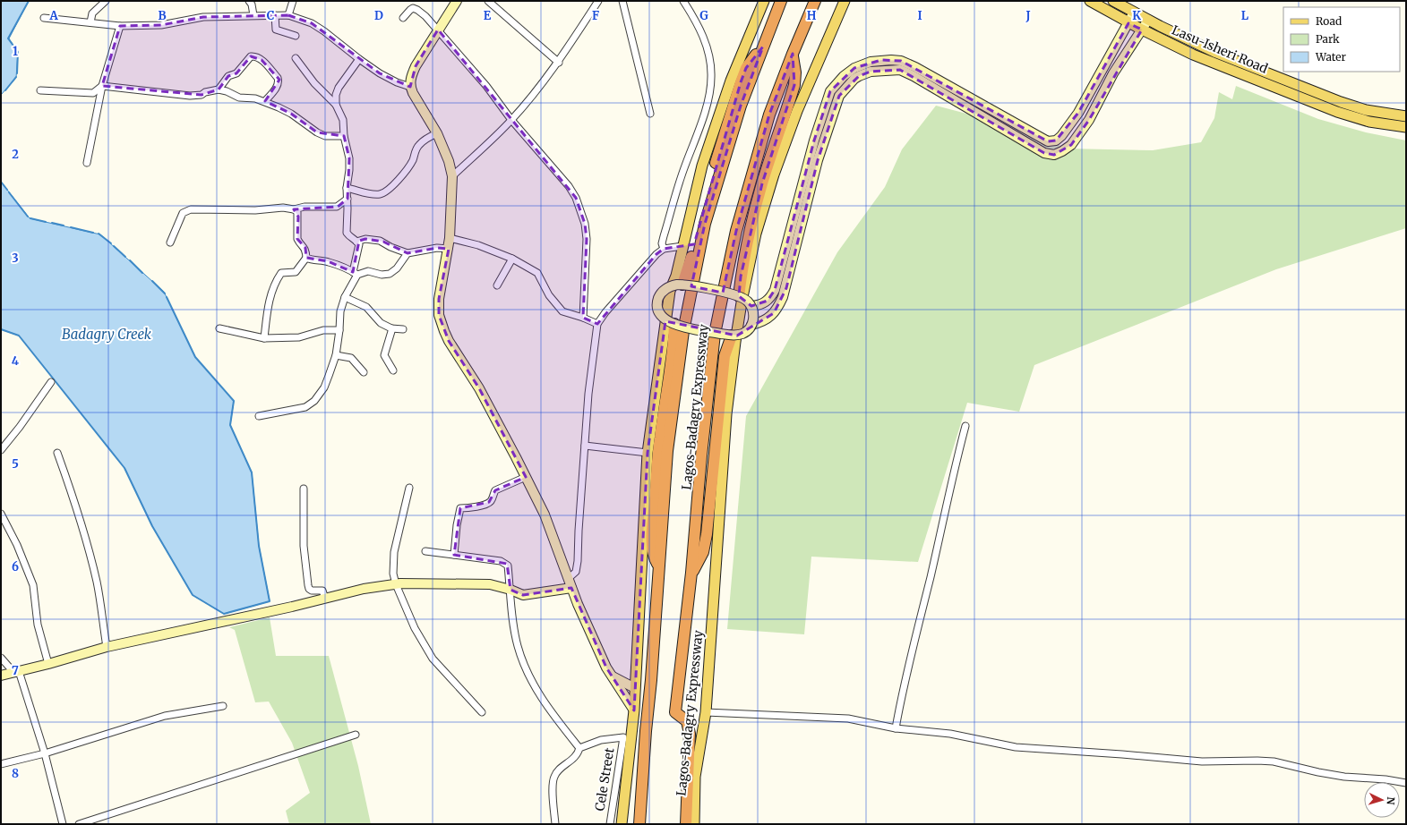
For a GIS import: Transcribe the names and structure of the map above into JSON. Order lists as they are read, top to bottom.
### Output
{
  "streets": {
    "highway": ["Lagos-Badagry Expressway"],
    "main road": ["Lasu-Isheri Road"],
    "street": ["Cele Street"]
  },
  "water": ["Badagry Creek"],
  "legend": ["Road", "Park", "Water"],
  "north": "right",
  "grid": {
    "columns": [
      "A",
      "B",
      "C",
      "D",
      "E",
      "F",
      "G",
      "H",
      "I",
      "J",
      "K",
      "L"
    ],
    "rows": [
      "1",
      "2",
      "3",
      "4",
      "5",
      "6",
      "7",
      "8"
    ]
  }
}
